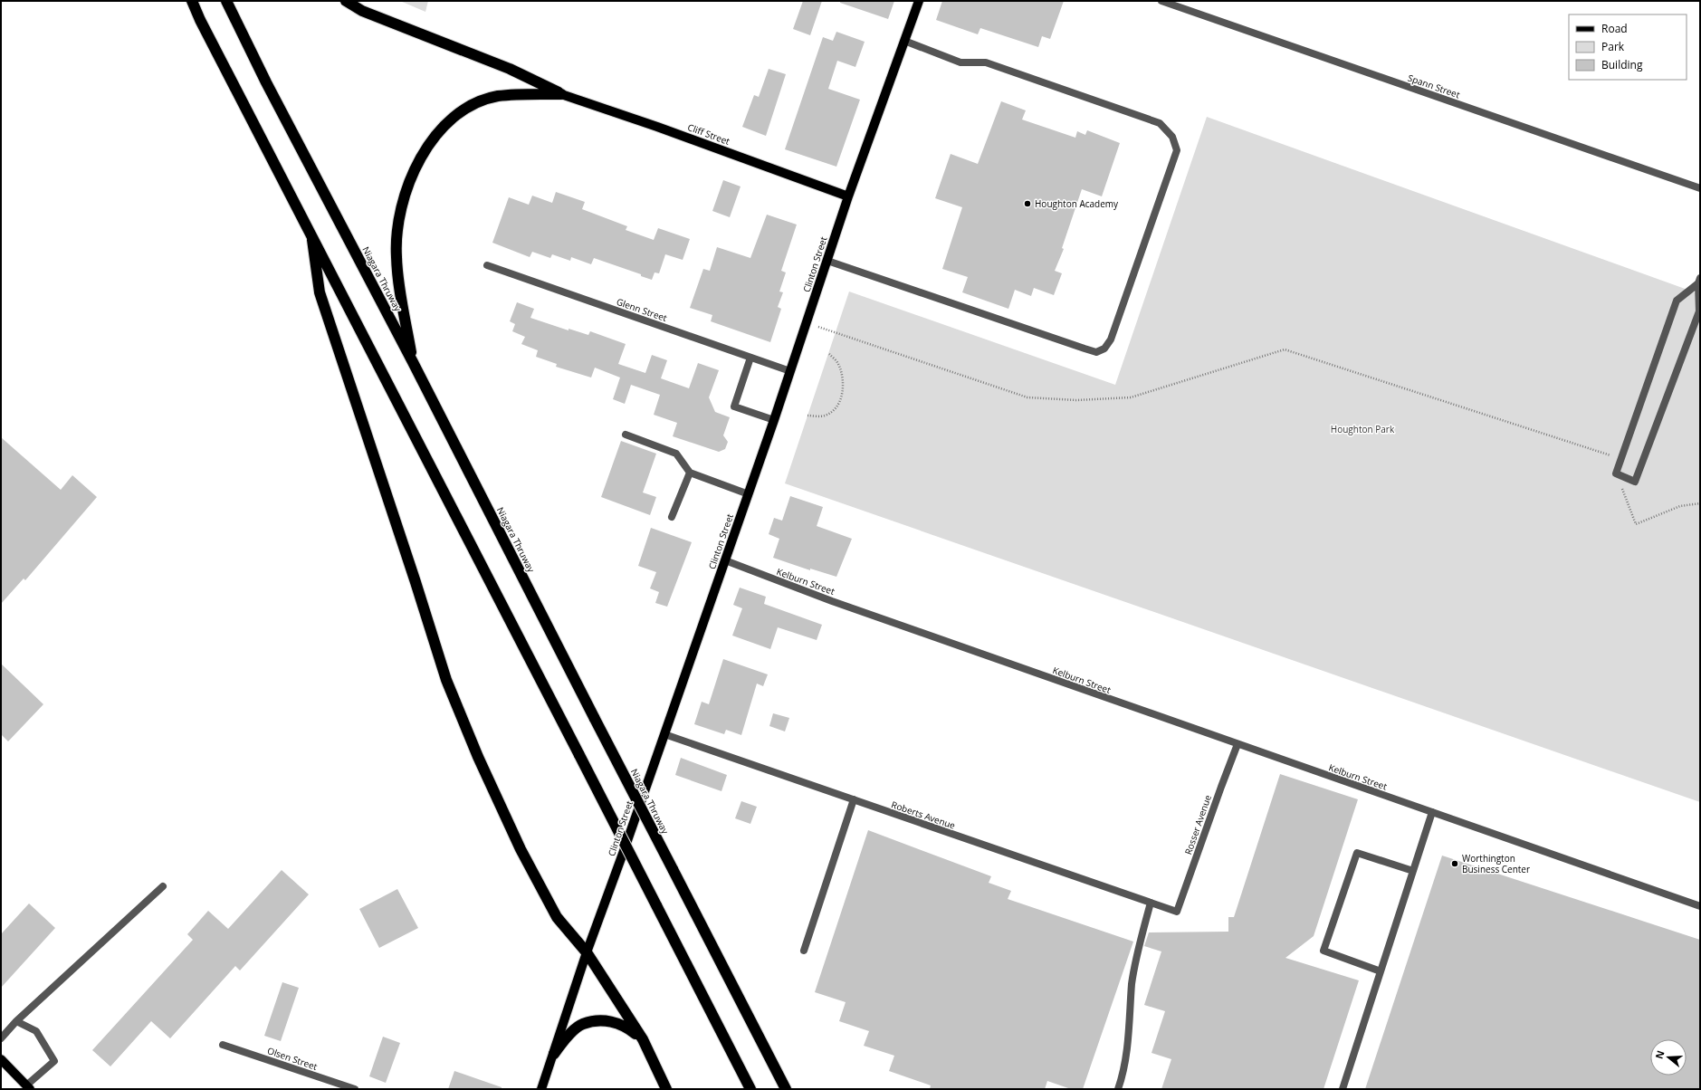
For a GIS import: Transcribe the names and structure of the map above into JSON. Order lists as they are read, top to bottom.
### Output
{
  "streets": {
    "highway": ["Niagara Thruway"],
    "main road": ["Cliff Street", "Clinton Street"],
    "street": [
      "Spann Street",
      "Glenn Street",
      "Kelburn Street",
      "Roberts Avenue",
      "Rosser Avenue",
      "Olsen Street"
    ]
  },
  "crossings": [
    ["Cliff Street", "Clinton Street"],
    ["Clinton Street", "Glenn Street"],
    ["Clinton Street", "Kelburn Street"],
    ["Clinton Street", "Roberts Avenue"],
    ["Kelburn Street", "Rosser Avenue"],
    ["Roberts Avenue", "Rosser Avenue"]
  ],
  "parks": ["Houghton Park"],
  "places": ["Houghton Academy", "Worthington Business Center"],
  "legend": ["Road", "Park", "Building"],
  "north": "left"
}
